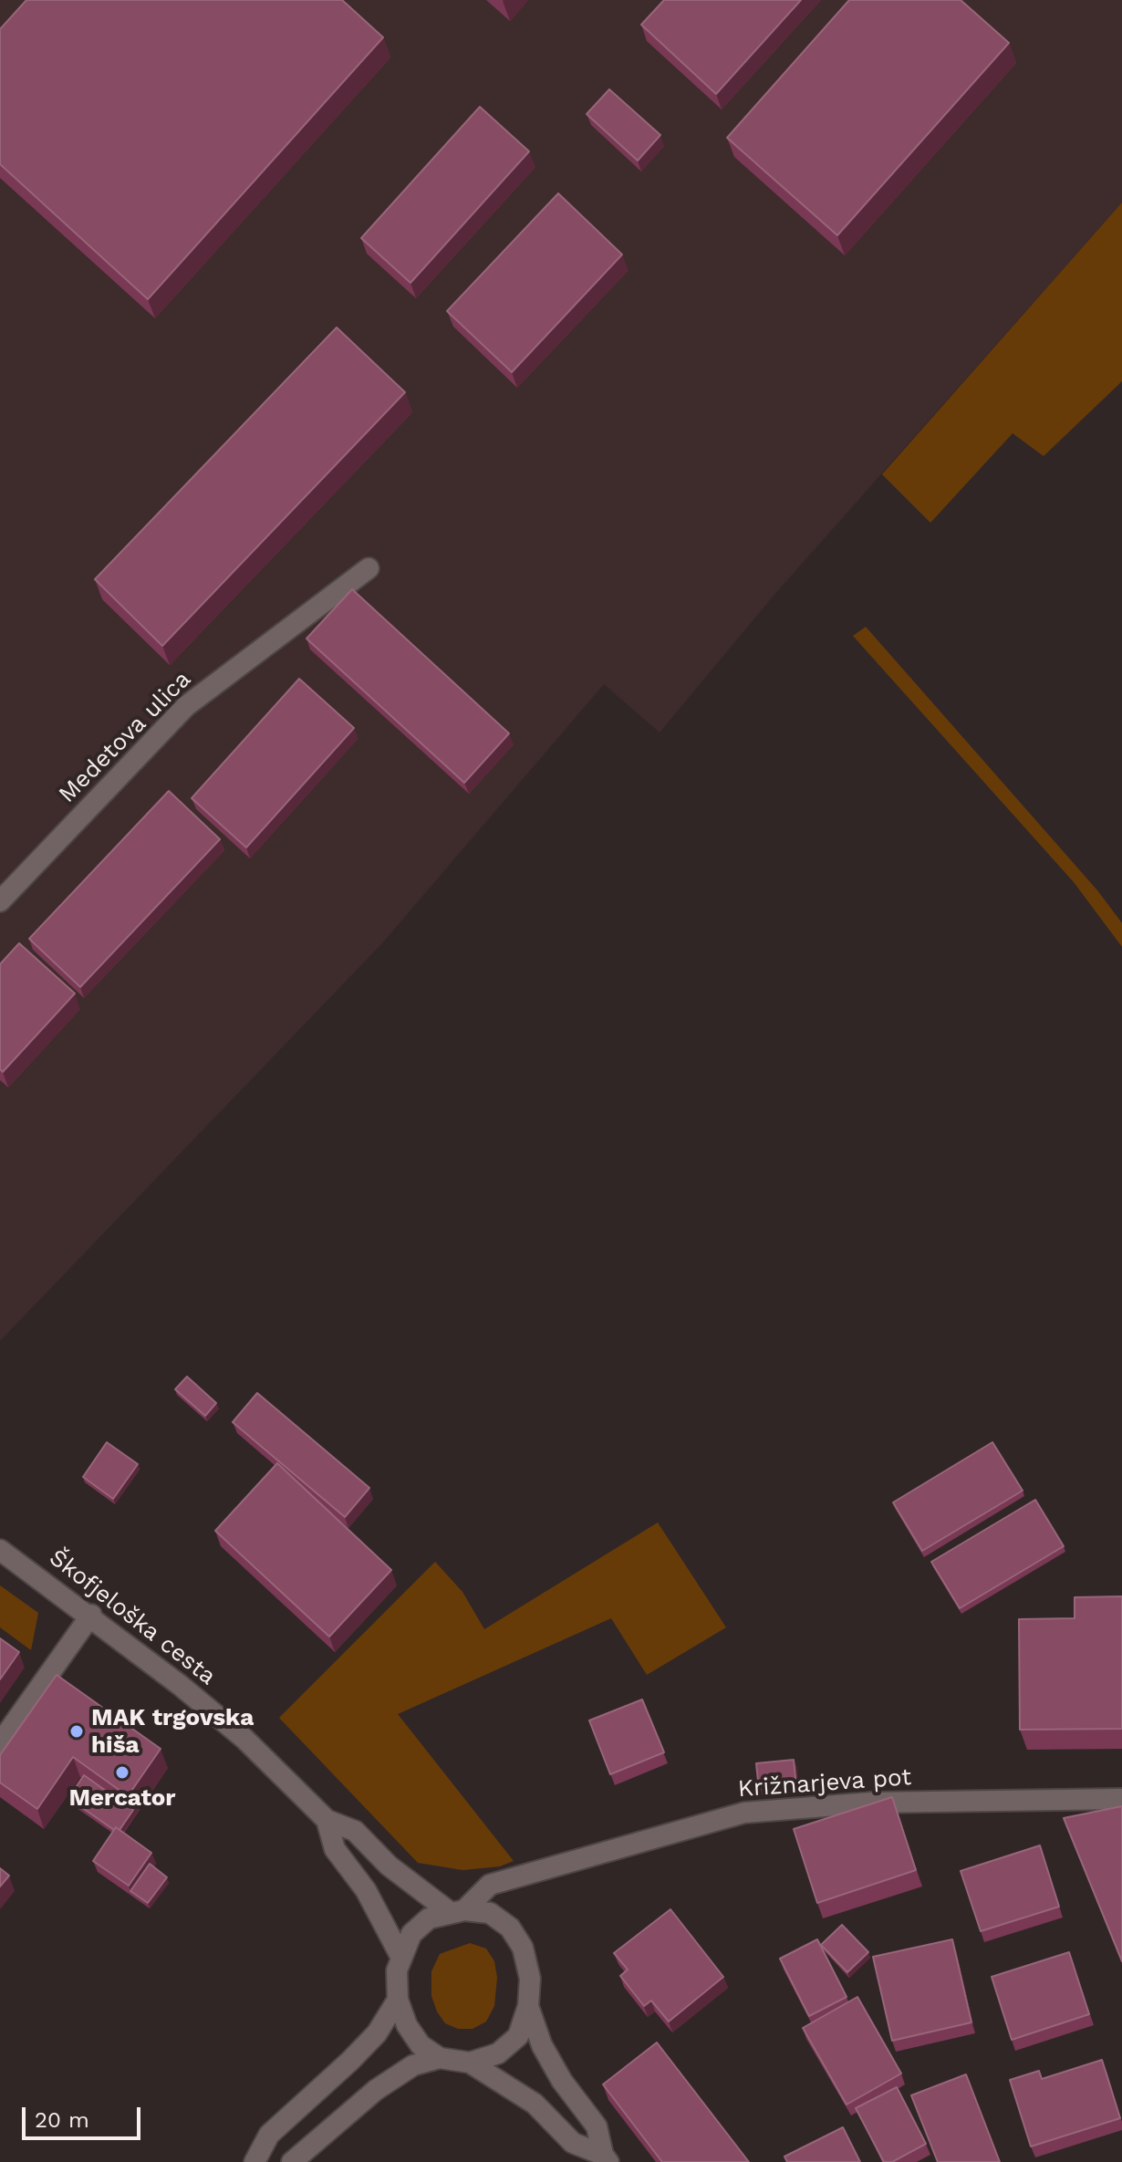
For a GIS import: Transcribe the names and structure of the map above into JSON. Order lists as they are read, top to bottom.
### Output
{
  "streets": {
    "street": ["Medetova ulica", "Škofjeloška cesta", "Križnarjeva pot"]
  },
  "crossings": [
    ["Škofjeloška cesta", "Križnarjeva pot"]
  ],
  "places": ["MAK trgovska hiša", "Mercator"],
  "scale_bar": "20 m"
}
